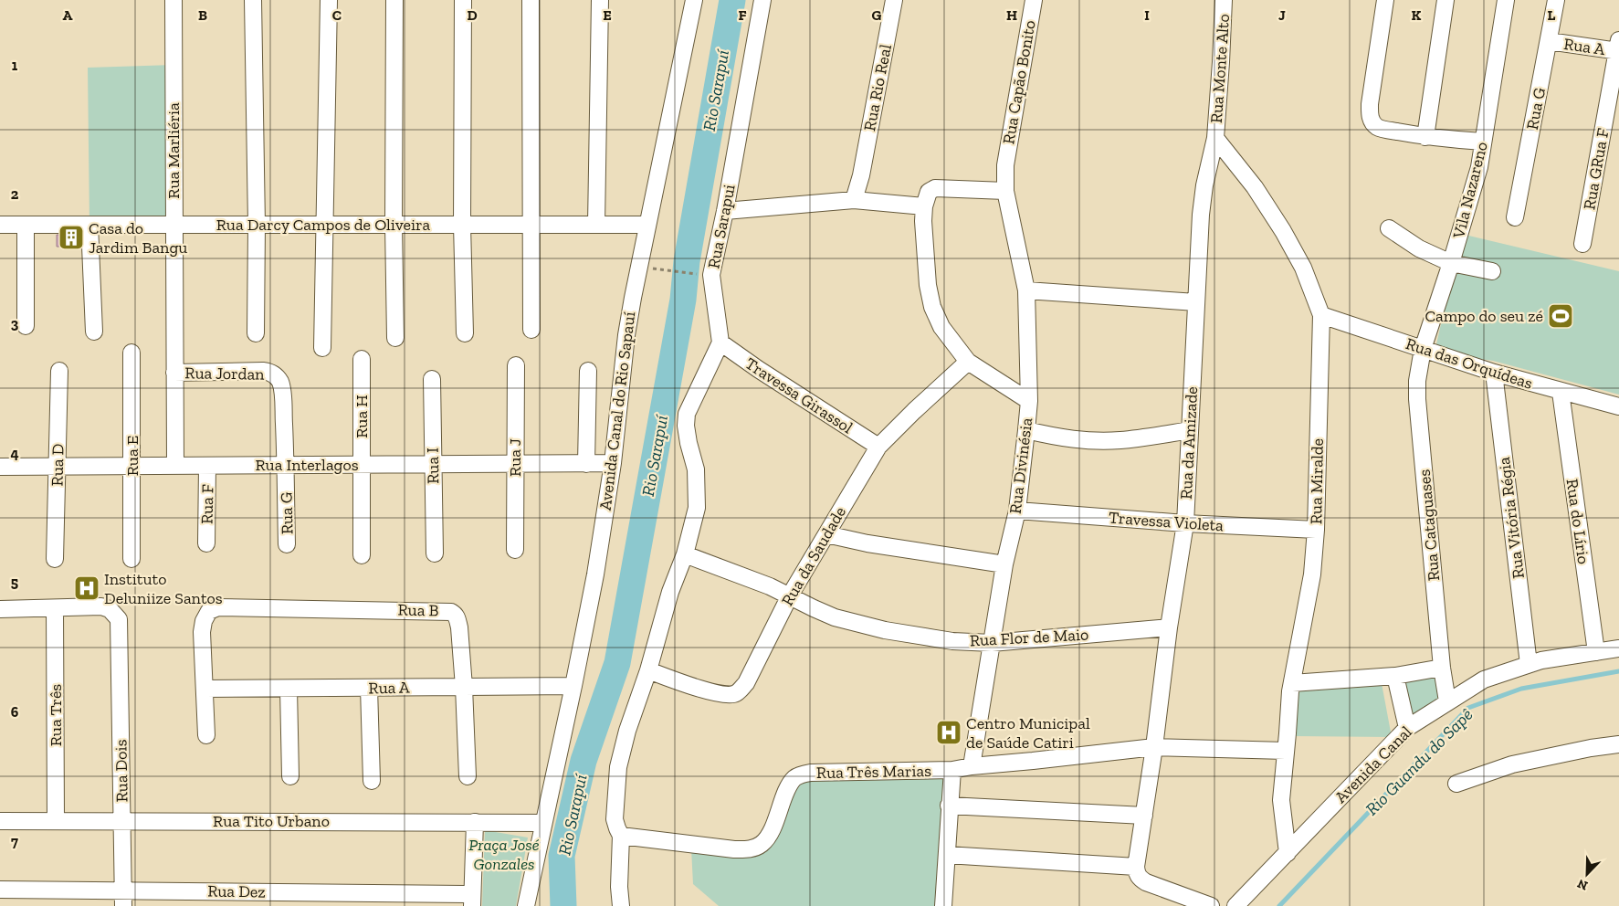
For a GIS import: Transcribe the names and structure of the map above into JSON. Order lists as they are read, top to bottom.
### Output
{
  "streets": {
    "street": [
      "Rua A",
      "Rua Monte Alto",
      "Rua Capão Bonito",
      "Rua Rio Real",
      "Rua G",
      "Rua Marliéria",
      "Rua GRua F",
      "Vila Nazareno",
      "Rua Darcy Campos de Oliveira",
      "Rua Sarapui",
      "Rua das Orquídeas",
      "Rua Jordan",
      "Travessa Girassol",
      "Avenida Canal do Rio Sapauí",
      "Rua H",
      "Rua da Amizade",
      "Rua E",
      "Rua J",
      "Rua D",
      "Rua Interlagos",
      "Rua I",
      "Rua Divinésia",
      "Rua Miralde",
      "Rua F",
      "Rua Vitória Régia",
      "Travessa Violeta",
      "Rua do Lírio",
      "Rua Cataguases",
      "Rua da Saudade",
      "Rua B",
      "Rua Flor de Maio",
      "Rua Três",
      "Avenida Canal",
      "Rua Dois",
      "Rua Três Marias",
      "Rua Tito Urbano",
      "Rua Dez"
    ]
  },
  "crossings": [
    ["Rua A", "Rua G"],
    ["Rua A", "Rua GRua F"],
    ["Rua A", "Avenida Canal do Rio Sapauí"],
    ["Rua A", "Rua B"],
    ["Rua Monte Alto", "Rua da Amizade"],
    ["Rua Monte Alto", "Rua Miralde"],
    ["Rua Capão Bonito", "Rua Divinésia"],
    ["Rua G", "Rua Jordan"],
    ["Rua G", "Rua Interlagos"],
    ["Rua Marliéria", "Rua Darcy Campos de Oliveira"],
    ["Rua Marliéria", "Rua Jordan"],
    ["Rua Marliéria", "Rua Interlagos"],
    ["Vila Nazareno", "Rua das Orquídeas"],
    ["Vila Nazareno", "Rua Cataguases"],
    ["Rua Darcy Campos de Oliveira", "Avenida Canal do Rio Sapauí"],
    ["Rua Sarapui", "Travessa Girassol"],
    ["Rua das Orquídeas", "Rua Miralde"],
    ["Rua das Orquídeas", "Rua Vitória Régia"],
    ["Rua das Orquídeas", "Rua do Lírio"],
    ["Rua das Orquídeas", "Rua Cataguases"],
    ["Travessa Girassol", "Rua da Saudade"],
    ["Avenida Canal do Rio Sapauí", "Rua Interlagos"],
    ["Avenida Canal do Rio Sapauí", "Rua Tito Urbano"],
    ["Rua H", "Rua Interlagos"],
    ["Rua da Amizade", "Rua Miralde"],
    ["Rua da Amizade", "Travessa Violeta"],
    ["Rua da Amizade", "Rua Flor de Maio"],
    ["Rua da Amizade", "Rua Três Marias"],
    ["Rua E", "Rua Interlagos"],
    ["Rua J", "Rua Interlagos"],
    ["Rua D", "Rua Interlagos"],
    ["Rua Interlagos", "Rua I"],
    ["Rua Interlagos", "Rua F"],
    ["Rua Divinésia", "Travessa Violeta"],
    ["Rua Divinésia", "Rua Flor de Maio"],
    ["Rua Divinésia", "Rua Três Marias"],
    ["Rua Miralde", "Travessa Violeta"],
    ["Rua Miralde", "Avenida Canal"],
    ["Rua Miralde", "Rua Três Marias"],
    ["Rua Vitória Régia", "Avenida Canal"],
    ["Rua do Lírio", "Avenida Canal"],
    ["Rua Cataguases", "Avenida Canal"],
    ["Rua da Saudade", "Rua Flor de Maio"],
    ["Rua Três", "Rua Dois"],
    ["Rua Três", "Rua Tito Urbano"],
    ["Rua Dois", "Rua Tito Urbano"],
    ["Rua Dois", "Rua Dez"]
  ],
  "water": ["Rio Sarapuí", "Rio Guandu do Sapê"],
  "parks": ["Praça José Gonzales"],
  "places": {
    "building": ["Casa do Jardim Bangu"],
    "sports": ["Campo do seu zé"],
    "hospital": ["Instituto Deluniize Santos", "Centro Municipal de Saúde Catiri"]
  },
  "north": "bottom left",
  "grid": {
    "columns": [
      "A",
      "B",
      "C",
      "D",
      "E",
      "F",
      "G",
      "H",
      "I",
      "J",
      "K",
      "L"
    ],
    "rows": [
      "1",
      "2",
      "3",
      "4",
      "5",
      "6",
      "7"
    ]
  }
}
